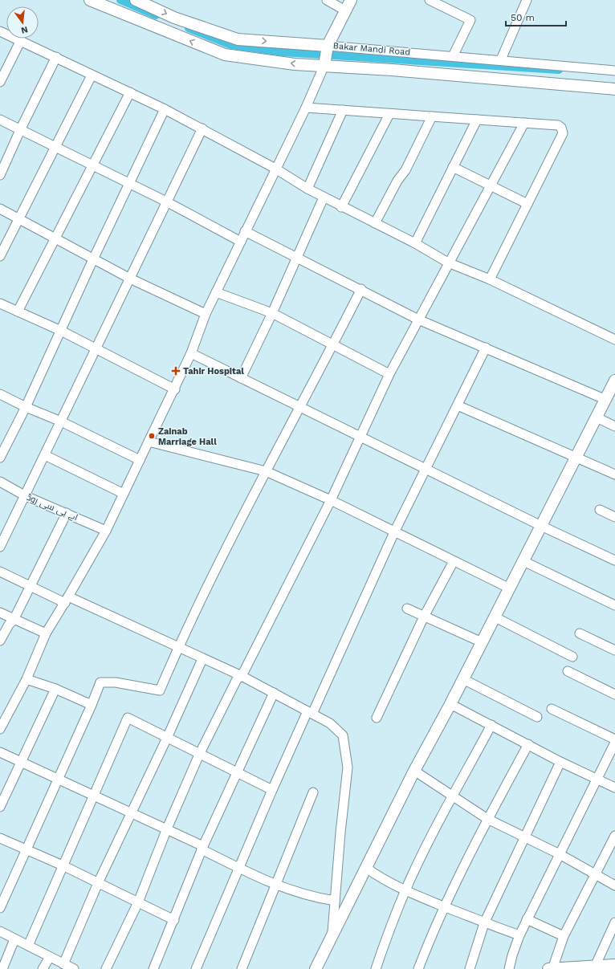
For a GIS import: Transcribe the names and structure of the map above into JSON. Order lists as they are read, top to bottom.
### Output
{
  "streets": {
    "street": ["Bakar Mandi Road", "اے بی سی روڈ"]
  },
  "places": {
    "health": ["Tahir Hospital"],
    "other": ["Zainab Marriage Hall"]
  },
  "scale_bar": "50 m",
  "north": "bottom"
}
